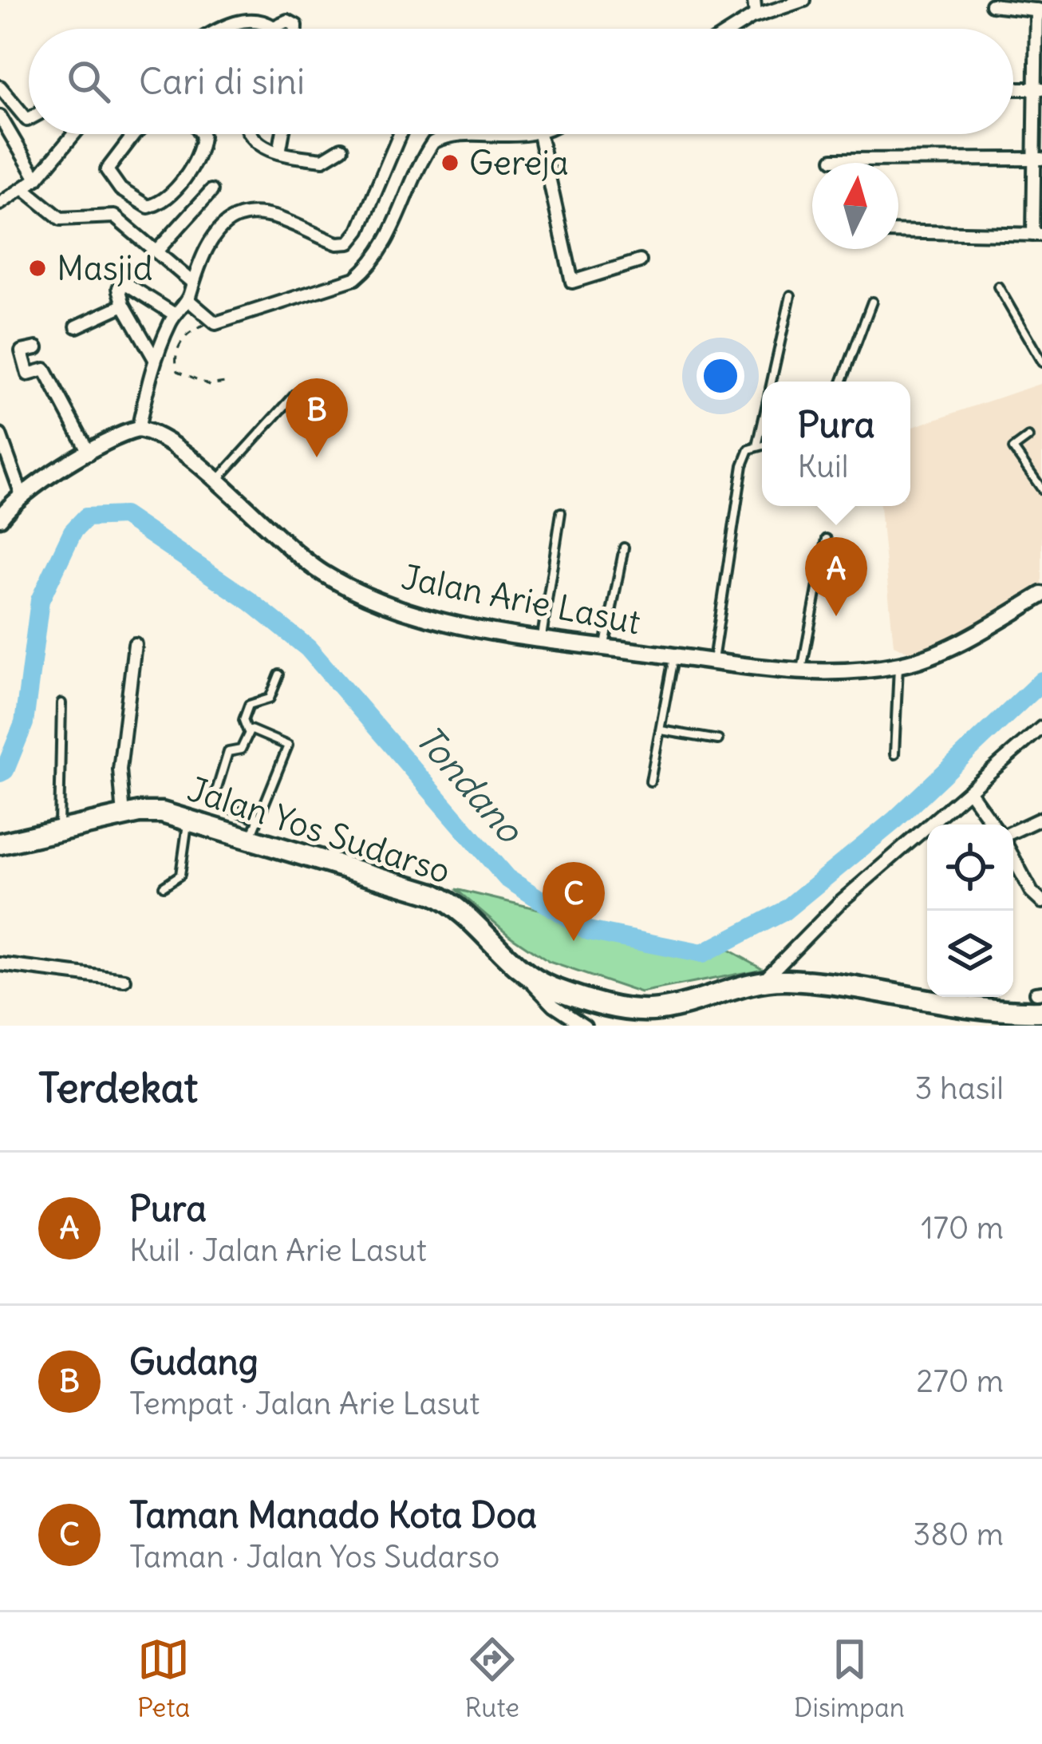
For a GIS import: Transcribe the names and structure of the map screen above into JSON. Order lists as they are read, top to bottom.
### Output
{
  "streets": {
    "highway": ["Jalan Yos Sudarso"],
    "main road": ["Jalan Arie Lasut"]
  },
  "water": ["Tondano"],
  "places": ["Gereja", "Masjid"],
  "north": "top",
  "page": {
    "search": "Cari di sini",
    "pins": ["B", "A", "C"],
    "popup": ["Pura", "Kuil"],
    "heading": ["Terdekat", "3 hasil"],
    "list": [
      {
        "mark": "A",
        "name": "Pura",
        "note": "Kuil · Jalan Arie Lasut",
        "value": "170 m"
      },
      {
        "mark": "B",
        "name": "Gudang",
        "note": "Tempat · Jalan Arie Lasut",
        "value": "270 m"
      },
      {
        "mark": "C",
        "name": "Taman Manado Kota Doa",
        "note": "Taman · Jalan Yos Sudarso",
        "value": "380 m"
      }
    ],
    "nav": ["Peta", "Rute", "Disimpan"]
  }
}
